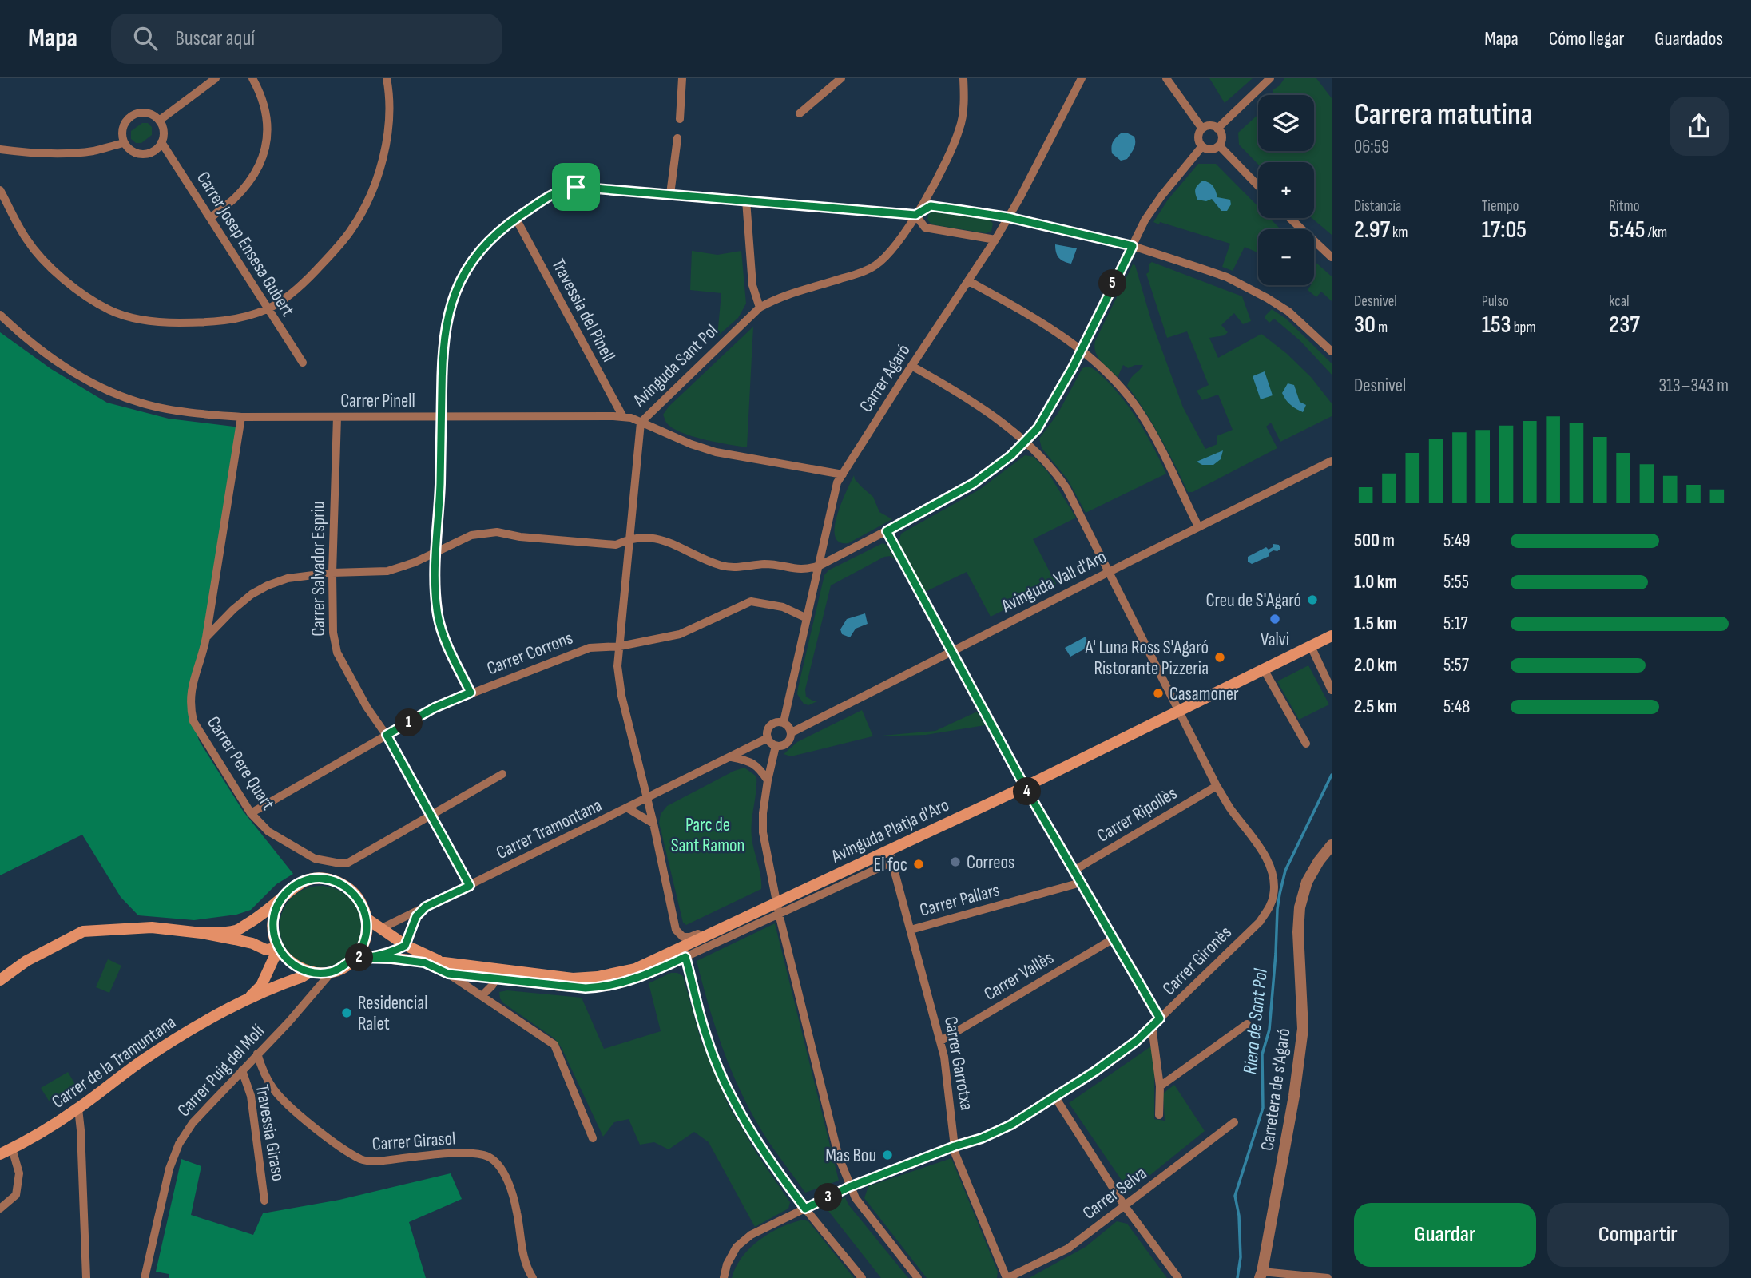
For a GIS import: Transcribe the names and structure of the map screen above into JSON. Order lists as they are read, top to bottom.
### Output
{
  "streets": {
    "main road": ["Avinguda Platja d'Aro", "Carrer de la Tramuntana"],
    "street": [
      "Carrer Josep Ensesa Gubert",
      "Travessia del Pinell",
      "Avinguda Sant Pol",
      "Carrer Agaró",
      "Carrer Pinell",
      "Carrer Salvador Espriu",
      "Avinguda Vall d'Aro",
      "Carrer Corrons",
      "Carrer Pere Quart",
      "Carrer Ripollès",
      "Carrer Tramontana",
      "Carrer Pallars",
      "Carrer Gironès",
      "Carrer Vallès",
      "Carrer Garrotxa",
      "Carrer Puig del Molí",
      "Carretera de s'Agaró",
      "Travessia Giraso",
      "Carrer Girasol",
      "Carrer Selva"
    ]
  },
  "crossings": [
    ["Travessia del Pinell", "Carrer Pinell"],
    ["Avinguda Sant Pol", "Carrer Pinell"],
    ["Avinguda Sant Pol", "Carrer Corrons"],
    ["Avinguda Sant Pol", "Carrer Tramontana"],
    ["Avinguda Sant Pol", "Avinguda Platja d'Aro"],
    ["Carrer Agaró", "Carrer Pinell"],
    ["Carrer Agaró", "Avinguda Vall d'Aro"],
    ["Carrer Agaró", "Carrer Corrons"],
    ["Carrer Agaró", "Carrer Tramontana"],
    ["Carrer Agaró", "Carrer Gironès"],
    ["Carrer Pinell", "Carrer Salvador Espriu"],
    ["Carrer Pinell", "Carrer Pere Quart"],
    ["Carrer Salvador Espriu", "Carrer Corrons"],
    ["Carrer Salvador Espriu", "Carrer Pere Quart"],
    ["Carrer Salvador Espriu", "Carrer Tramontana"],
    ["Avinguda Vall d'Aro", "Carrer Tramontana"],
    ["Avinguda Vall d'Aro", "Carrer Gironès"],
    ["Carrer Corrons", "Carrer Pere Quart"],
    ["Carrer Ripollès", "Carrer Gironès"],
    ["Avinguda Platja d'Aro", "Carrer Gironès"],
    ["Avinguda Platja d'Aro", "Carrer de la Tramuntana"],
    ["Avinguda Platja d'Aro", "Carrer Garrotxa"],
    ["Carrer Pallars", "Carrer Garrotxa"],
    ["Carrer Gironès", "Carrer Garrotxa"],
    ["Carrer Vallès", "Carrer Garrotxa"],
    ["Carrer Garrotxa", "Carrer Selva"],
    ["Carrer Puig del Molí", "Travessia Giraso"],
    ["Carrer Puig del Molí", "Carrer Girasol"]
  ],
  "water": ["Riera de Sant Pol"],
  "parks": ["Parc de Sant Ramon"],
  "places": [
    "Creu de S'Agaró",
    "Valvi",
    "A' Luna Ross S'Agaró Ristorante Pizzeria",
    "Casamoner",
    "Correos",
    "El foc",
    "Residencial Ralet",
    "Mas Bou"
  ],
  "page": {
    "header": "Mapa",
    "search": "Buscar aquí",
    "nav": ["Mapa", "Cómo llegar", "Guardados"],
    "heading": ["Carrera matutina", "06:59"],
    "map_buttons": ["+", "−"],
    "stats": [
      ["Distancia", "2.97 km"],
      ["Tiempo", "17:05"],
      ["Ritmo", "5:45 /km"],
      ["Desnivel", "30 m"],
      ["Pulso", "153 bpm"],
      ["kcal", "237"]
    ],
    "pins": [
      "5",
      "1",
      "4",
      "2",
      "3"
    ],
    "chart": ["Desnivel", "313–343 m"],
    "list": [
      {
        "name": "500 m",
        "note": "5:49"
      },
      {
        "name": "1.0 km",
        "note": "5:55"
      },
      {
        "name": "1.5 km",
        "note": "5:17"
      },
      {
        "name": "2.0 km",
        "note": "5:57"
      },
      {
        "name": "2.5 km",
        "note": "5:48"
      }
    ],
    "buttons": ["Guardar", "Compartir"]
  }
}
